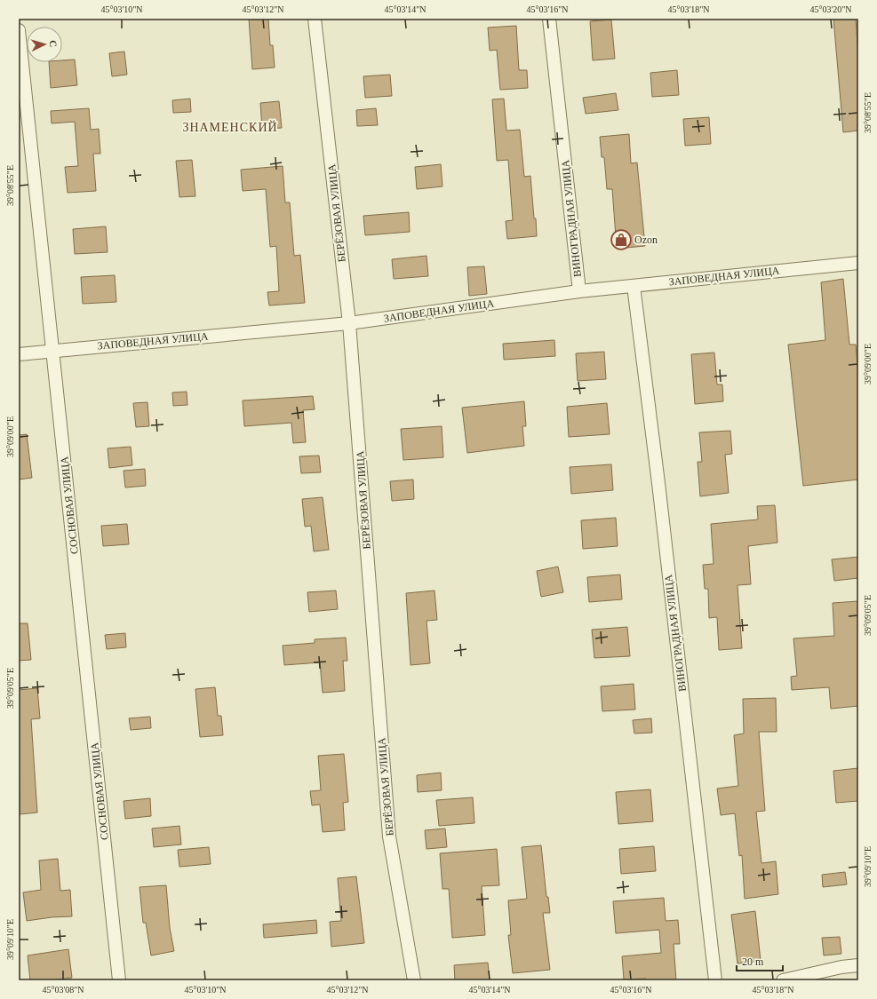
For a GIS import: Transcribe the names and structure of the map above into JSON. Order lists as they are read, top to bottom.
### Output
{
  "streets": {
    "street": [
      "БЕРЁЗОВАЯ УЛИЦА",
      "ВИНОГРАДНАЯ УЛИЦА",
      "ЗАПОВЕДНАЯ УЛИЦА",
      "СОСНОВАЯ УЛИЦА"
    ]
  },
  "crossings": [
    ["БЕРЁЗОВАЯ УЛИЦА", "ЗАПОВЕДНАЯ УЛИЦА"],
    ["ВИНОГРАДНАЯ УЛИЦА", "ЗАПОВЕДНАЯ УЛИЦА"],
    ["ЗАПОВЕДНАЯ УЛИЦА", "СОСНОВАЯ УЛИЦА"]
  ],
  "districts": ["ЗНАМЕНСКИЙ"],
  "places": {
    "shop": ["Ozon"]
  },
  "scale_bar": "20 m",
  "north": "right",
  "coordinates": [
    "45°03'10\"N",
    "45°03'12\"N",
    "45°03'14\"N",
    "45°03'16\"N",
    "45°03'18\"N",
    "45°03'20\"N",
    "39°08'55\"E",
    "39°09'00\"E",
    "39°09'05\"E",
    "39°09'10\"E",
    "45°03'08\"N"
  ]
}
